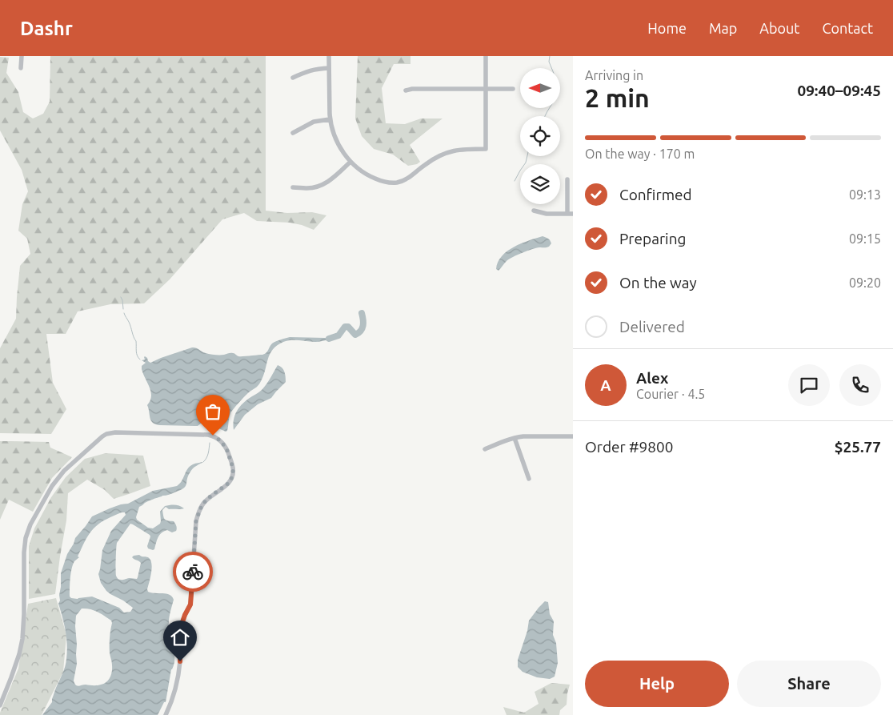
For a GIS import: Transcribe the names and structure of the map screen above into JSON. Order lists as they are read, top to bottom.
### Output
{
  "north": "left",
  "page": {
    "header": "Dashr",
    "nav": [
      "Home",
      "Map",
      "About",
      "Contact"
    ],
    "heading": ["2 min", "Arriving in", "09:40–09:45"],
    "panel": [
      "Alex",
      "Courier · 4.5",
      "Order #9800",
      "$25.77"
    ],
    "bar": "On the way · 170 m",
    "list": [
      ["Confirmed", "09:13"],
      ["Preparing", "09:15"],
      ["On the way", "09:20"],
      "Delivered"
    ],
    "round": "A",
    "buttons": ["Help", "Share"]
  }
}
